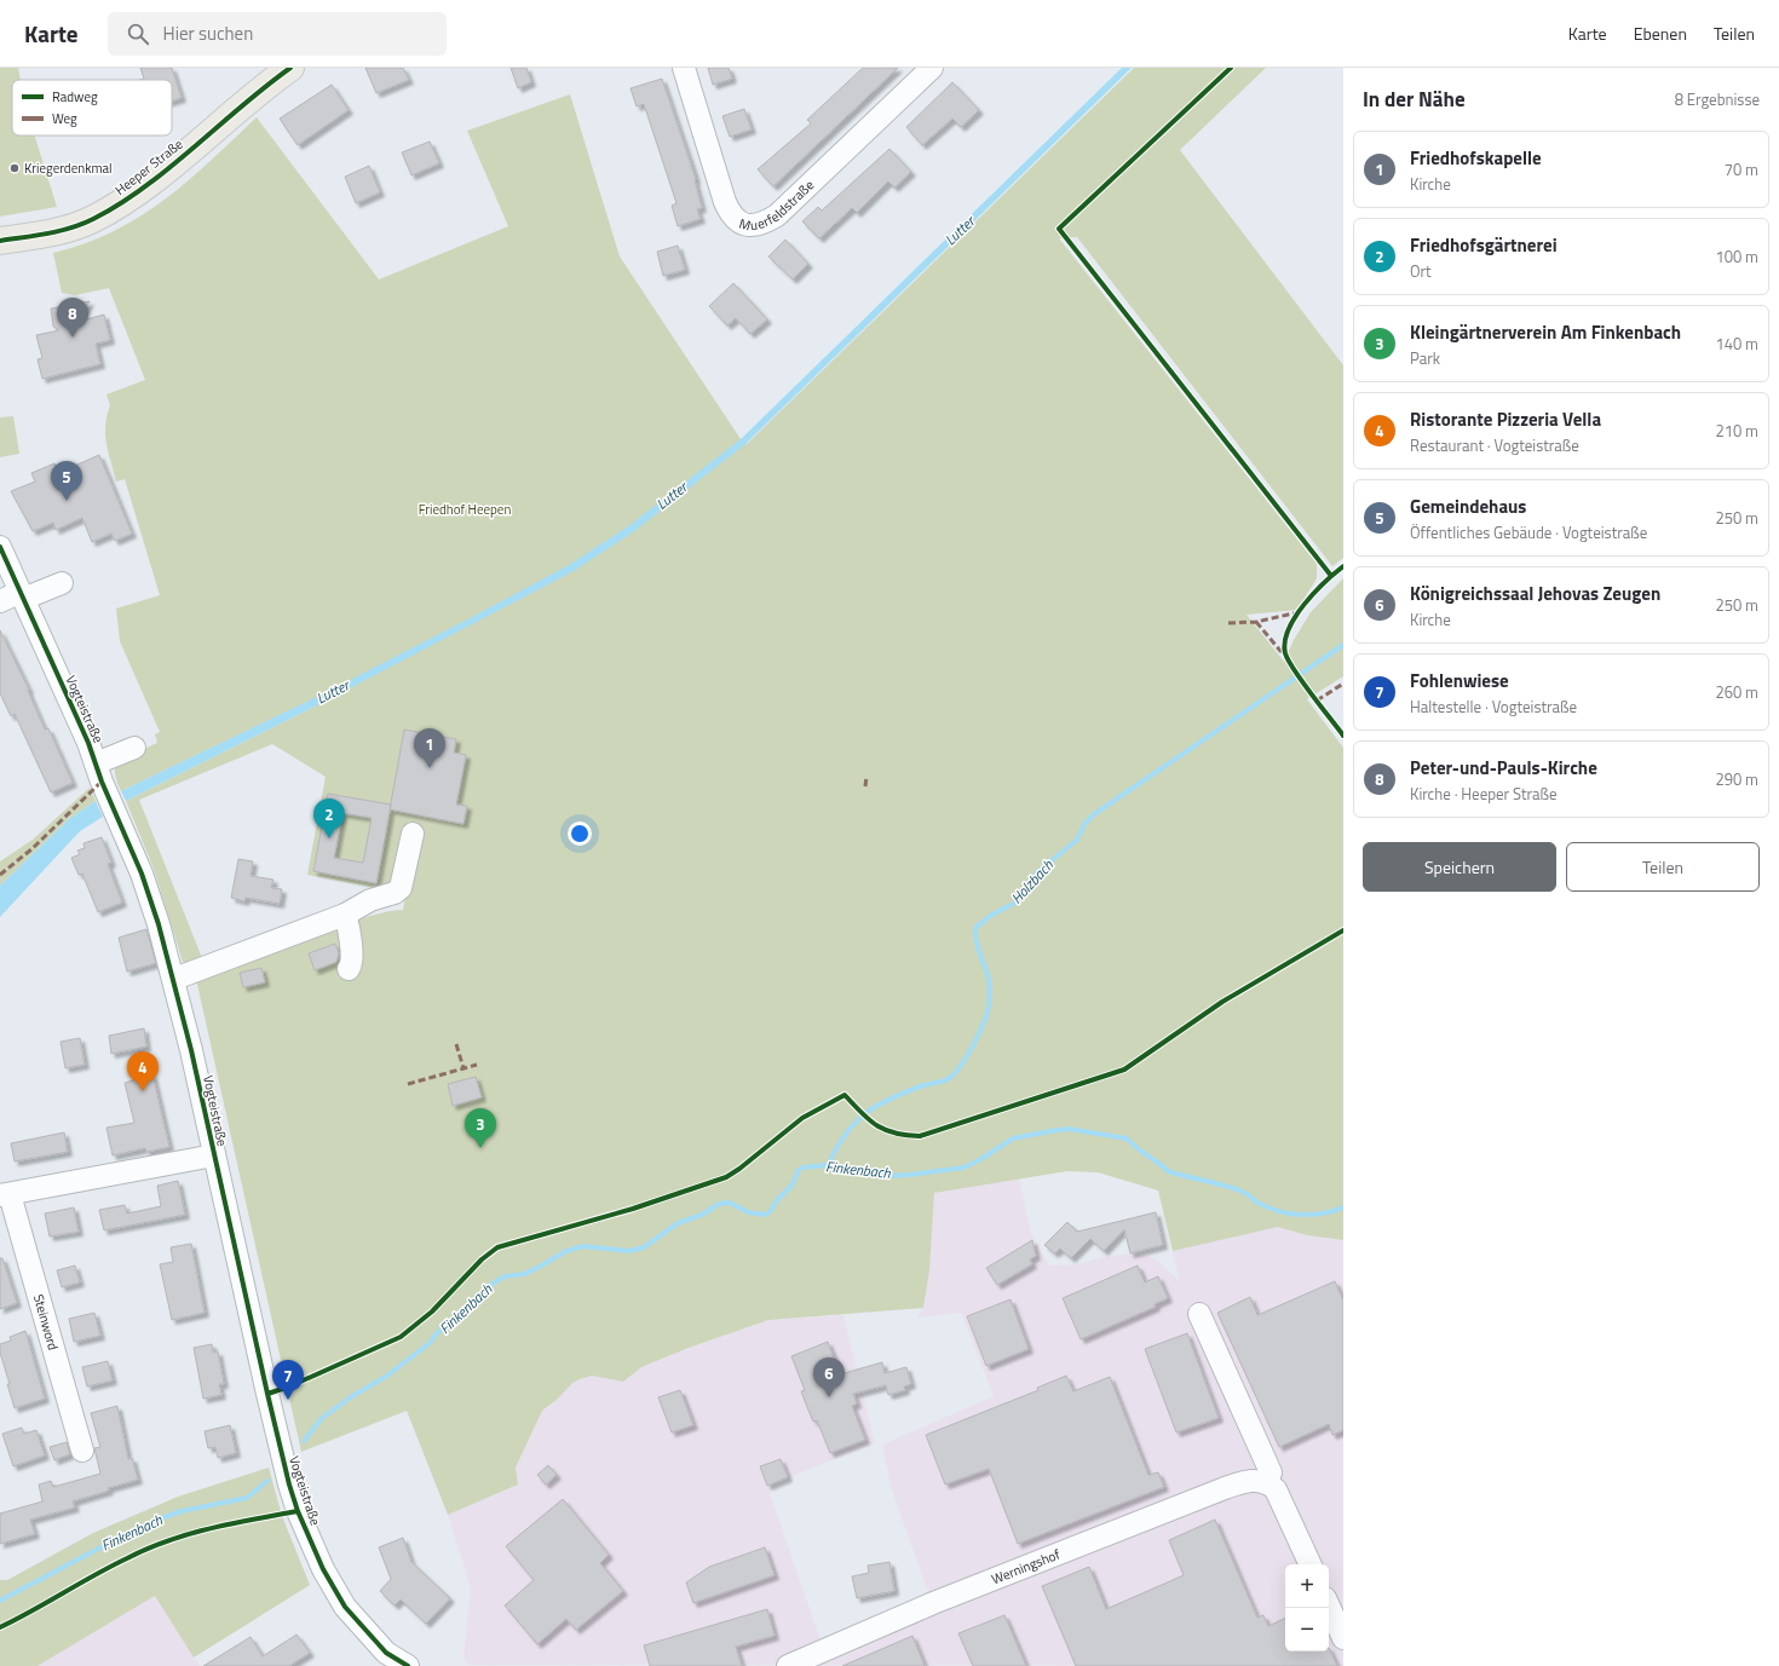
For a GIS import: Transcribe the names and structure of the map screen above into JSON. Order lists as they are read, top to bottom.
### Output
{
  "streets": {
    "main road": ["Heeper Straße"],
    "street": [
      "Muerfeldstraße",
      "Vogteistraße",
      "Steinword",
      "Werningshof"
    ]
  },
  "water": ["Lutter", "Holzbach", "Finkenbach"],
  "parks": ["Friedhof Heepen"],
  "places": ["Kriegerdenkmal"],
  "legend": ["Radweg", "Weg"],
  "page": {
    "header": "Karte",
    "search": "Hier suchen",
    "nav": ["Karte", "Ebenen", "Teilen"],
    "heading": ["In der Nähe", "8 Ergebnisse"],
    "list": [
      {
        "mark": "1",
        "name": "Friedhofskapelle",
        "note": "Kirche",
        "value": "70 m"
      },
      {
        "mark": "2",
        "name": "Friedhofsgärtnerei",
        "note": "Ort",
        "value": "100 m"
      },
      {
        "mark": "3",
        "name": "Kleingärtnerverein Am Finkenbach",
        "note": "Park",
        "value": "140 m"
      },
      {
        "mark": "4",
        "name": "Ristorante Pizzeria Vella",
        "note": "Restaurant · Vogteistraße",
        "value": "210 m"
      },
      {
        "mark": "5",
        "name": "Gemeindehaus",
        "note": "Öffentliches Gebäude · Vogteistraße",
        "value": "250 m"
      },
      {
        "mark": "6",
        "name": "Königreichssaal Jehovas Zeugen",
        "note": "Kirche",
        "value": "250 m"
      },
      {
        "mark": "7",
        "name": "Fohlenwiese",
        "note": "Haltestelle · Vogteistraße",
        "value": "260 m"
      },
      {
        "mark": "8",
        "name": "Peter-und-Pauls-Kirche",
        "note": "Kirche · Heeper Straße",
        "value": "290 m"
      }
    ],
    "pins": [
      "8",
      "5",
      "1",
      "2",
      "4",
      "3",
      "6",
      "7"
    ],
    "buttons": ["Speichern", "Teilen"],
    "map_buttons": ["+", "−"]
  }
}
